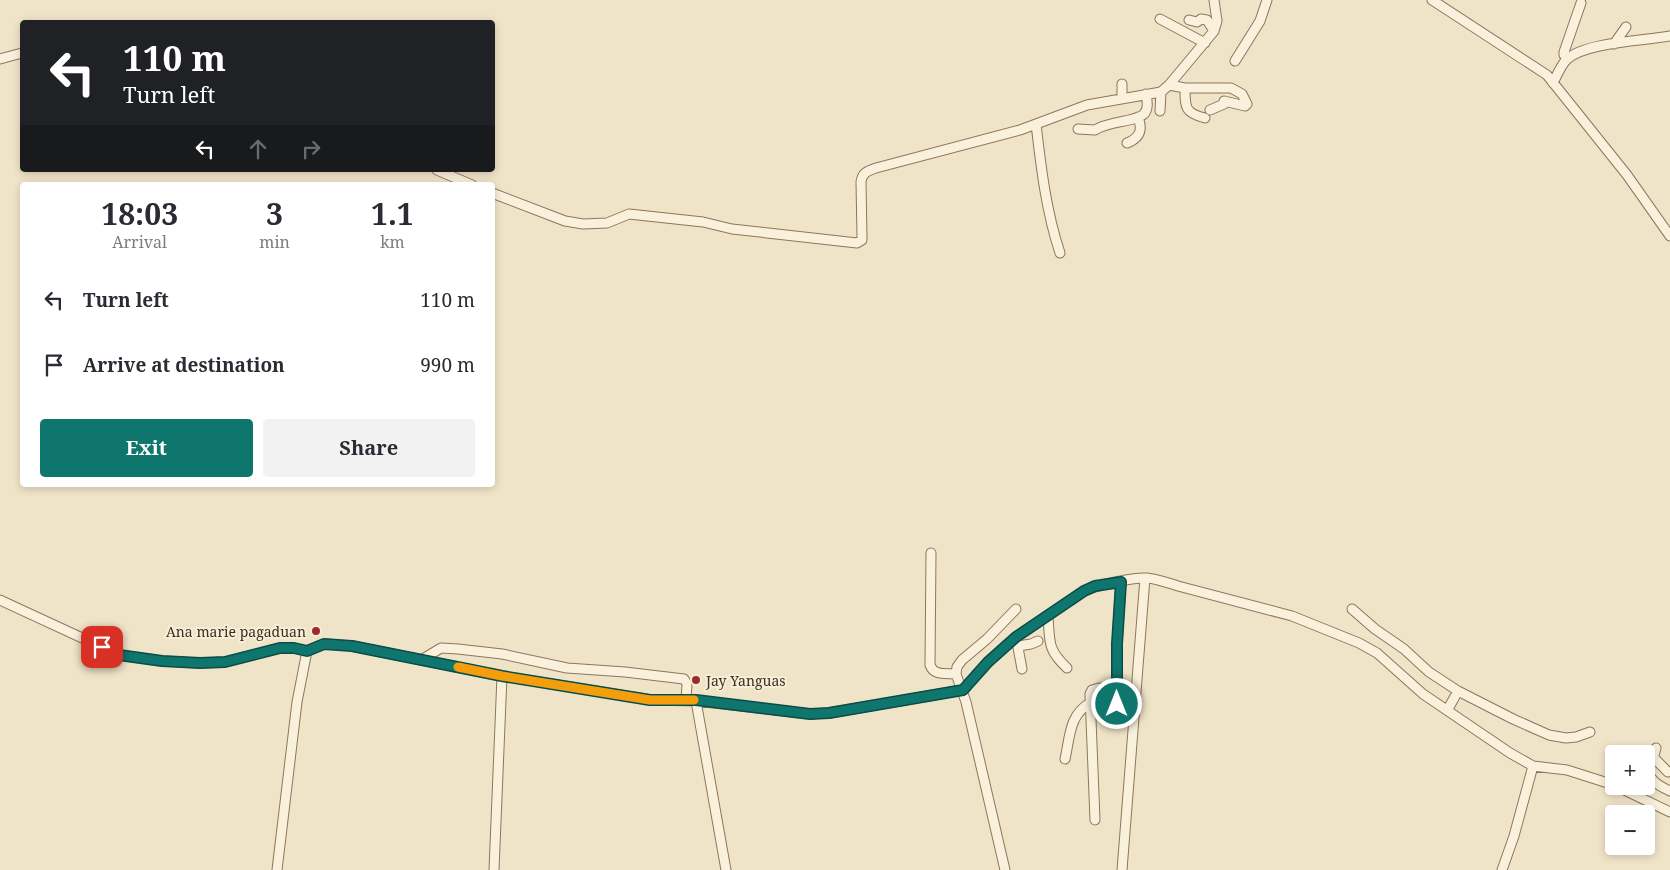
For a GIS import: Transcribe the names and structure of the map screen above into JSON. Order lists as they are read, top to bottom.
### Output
{
  "places": ["Ana marie pagaduan", "Jay Yanguas"],
  "page": {
    "turn": ["110 m", "Turn left"],
    "eta": [
      "18:03",
      "Arrival",
      "3",
      "min",
      "1.1",
      "km"
    ],
    "list": [
      {
        "name": "Turn left",
        "value": "110 m"
      },
      {
        "name": "Arrive at destination",
        "value": "990 m"
      }
    ],
    "buttons": ["Exit", "Share"],
    "map_buttons": ["+", "−"]
  }
}
